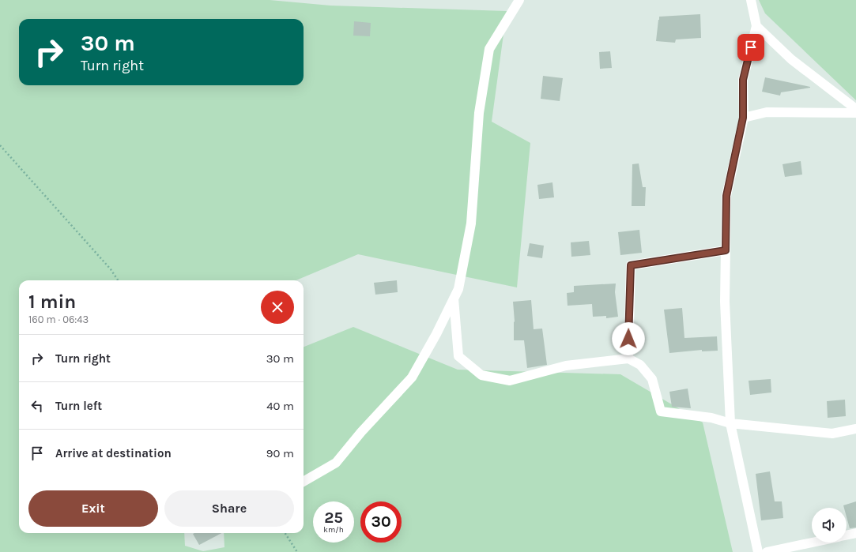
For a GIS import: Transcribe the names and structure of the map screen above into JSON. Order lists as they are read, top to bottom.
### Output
{
  "page": {
    "turn": ["30 m", "Turn right"],
    "heading": ["1 min", "160 m · 06:43"],
    "list": [
      {
        "name": "Turn right",
        "value": "30 m"
      },
      {
        "name": "Turn left",
        "value": "40 m"
      },
      {
        "name": "Arrive at destination",
        "value": "90 m"
      }
    ],
    "buttons": ["Exit", "Share"],
    "speed": "25 km/h",
    "limit": "30"
  }
}
